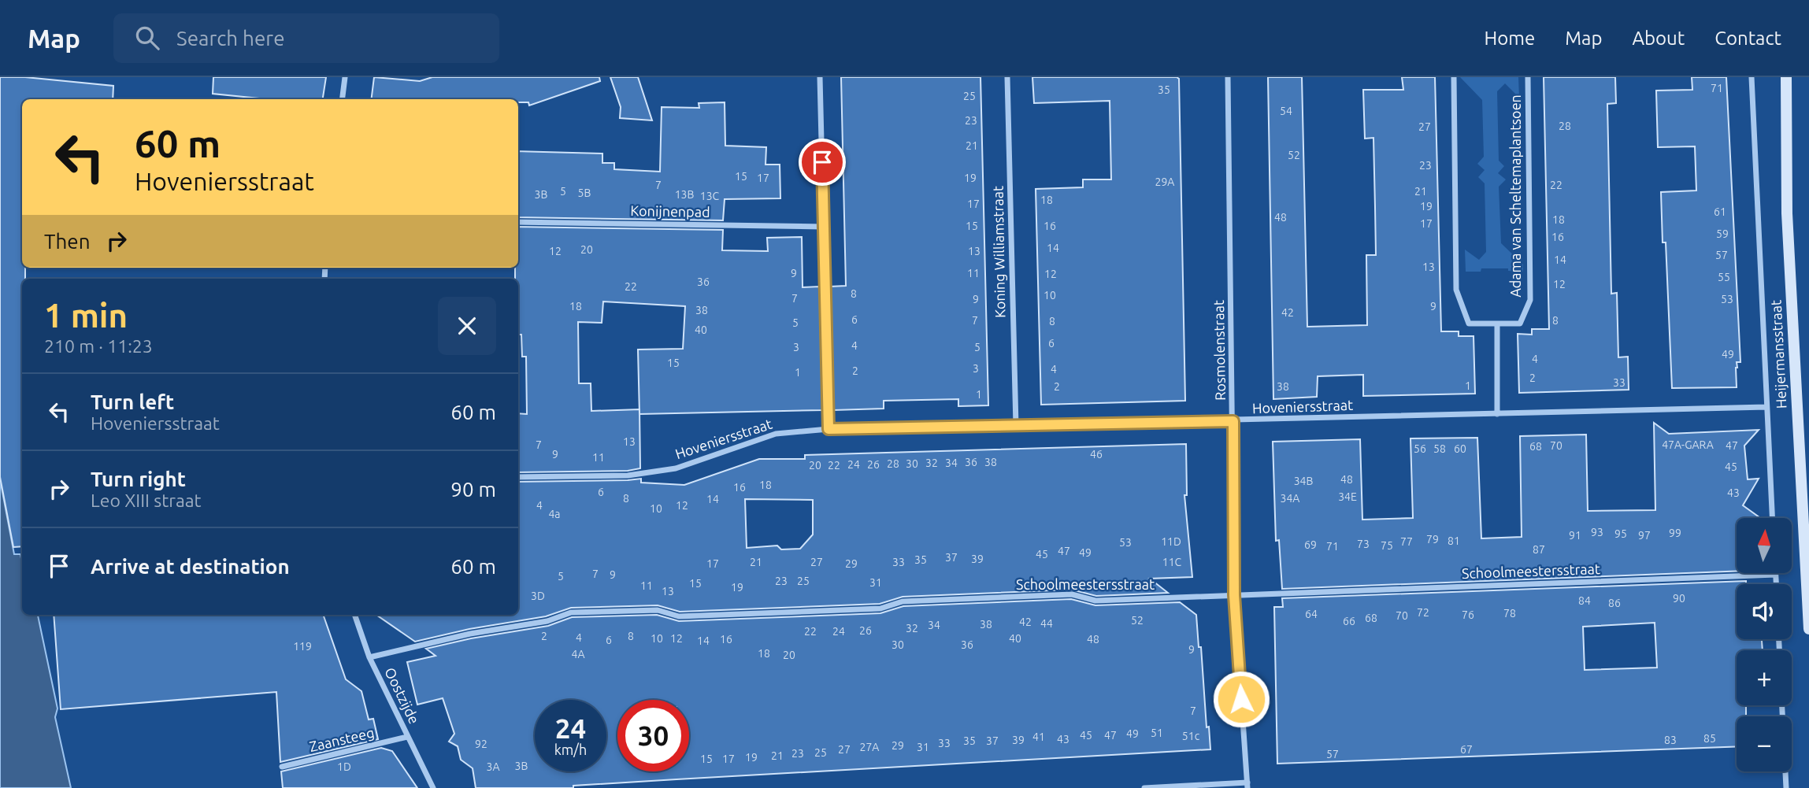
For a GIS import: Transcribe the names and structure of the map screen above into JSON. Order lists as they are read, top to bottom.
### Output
{
  "streets": {
    "main road": ["Heijermansstraat"],
    "street": [
      "Adama van Scheltemaplantsoen",
      "Konijnenpad",
      "Koning Williamstraat",
      "Rosmolenstraat",
      "Hoveniersstraat",
      "Schoolmeestersstraat",
      "Oostzijde",
      "Zaansteeg"
    ]
  },
  "crossings": [
    ["Koning Williamstraat", "Hoveniersstraat"],
    ["Rosmolenstraat", "Hoveniersstraat"],
    ["Rosmolenstraat", "Schoolmeestersstraat"],
    ["Heijermansstraat", "Hoveniersstraat"],
    ["Schoolmeestersstraat", "Oostzijde"],
    ["Oostzijde", "Zaansteeg"]
  ],
  "house_numbers": [
    "71",
    "35",
    "25",
    "54",
    "23",
    "28",
    "27",
    "21",
    "52",
    "23",
    "15",
    "17",
    "19",
    "29A",
    "7",
    "22",
    "5",
    "21",
    "5B",
    "3B",
    "13B",
    "13C",
    "18",
    "17",
    "19",
    "61",
    "48",
    "18",
    "17",
    "15",
    "16",
    "59",
    "16",
    "14",
    "20",
    "12",
    "13",
    "57",
    "14",
    "13",
    "9",
    "11",
    "12",
    "55",
    "36",
    "12",
    "22",
    "8",
    "10",
    "7",
    "9",
    "53",
    "18",
    "9",
    "38",
    "42",
    "6",
    "7",
    "8",
    "8",
    "5",
    "40",
    "6",
    "4",
    "3",
    "5",
    "49",
    "4",
    "15",
    "3",
    "4",
    "2",
    "1",
    "2",
    "33",
    "1",
    "2",
    "38",
    "1",
    "13",
    "7",
    "47A-GARA",
    "70",
    "47",
    "68",
    "56",
    "58",
    "60",
    "9",
    "46",
    "11",
    "36",
    "38",
    "32",
    "34",
    "28",
    "30",
    "24",
    "26",
    "20",
    "22",
    "45",
    "48",
    "34B",
    "18",
    "16",
    "6",
    "43",
    "34E",
    "8",
    "34A",
    "14",
    "4",
    "12",
    "10",
    "4a",
    "93",
    "99",
    "95",
    "91",
    "97",
    "79",
    "81",
    "11D",
    "77",
    "53",
    "73",
    "69",
    "75",
    "71",
    "87",
    "47",
    "49",
    "45",
    "37",
    "39",
    "35",
    "21",
    "27",
    "33",
    "11C",
    "17",
    "29",
    "7",
    "9",
    "5",
    "23",
    "25",
    "31",
    "15",
    "11",
    "19",
    "13",
    "3D",
    "90",
    "84",
    "86",
    "72",
    "78",
    "64",
    "76",
    "70",
    "68",
    "52",
    "66",
    "42",
    "44",
    "38",
    "34",
    "32",
    "26",
    "22",
    "24",
    "2",
    "8",
    "4",
    "10",
    "12",
    "40",
    "16",
    "48",
    "6",
    "14",
    "30",
    "36",
    "119",
    "9",
    "18",
    "4A",
    "20",
    "7",
    "51",
    "49",
    "45",
    "47",
    "51c",
    "41",
    "85",
    "43",
    "39",
    "83",
    "35",
    "37",
    "33",
    "92",
    "29",
    "27A",
    "31",
    "27",
    "67",
    "25",
    "23",
    "57",
    "21",
    "19",
    "15",
    "17",
    "3B",
    "1D",
    "3A"
  ],
  "north": "top",
  "page": {
    "header": "Map",
    "search": "Search here",
    "nav": [
      "Home",
      "Map",
      "About",
      "Contact"
    ],
    "turn": ["60 m", "Hoveniersstraat"],
    "then": "Then",
    "heading": ["1 min", "210 m · 11:23"],
    "list": [
      {
        "name": "Turn left",
        "note": "Hoveniersstraat",
        "value": "60 m"
      },
      {
        "name": "Turn right",
        "note": "Leo XIII straat",
        "value": "90 m"
      },
      {
        "name": "Arrive at destination",
        "value": "60 m"
      }
    ],
    "map_buttons": ["+", "−"],
    "speed": "24 km/h",
    "limit": "30"
  }
}
